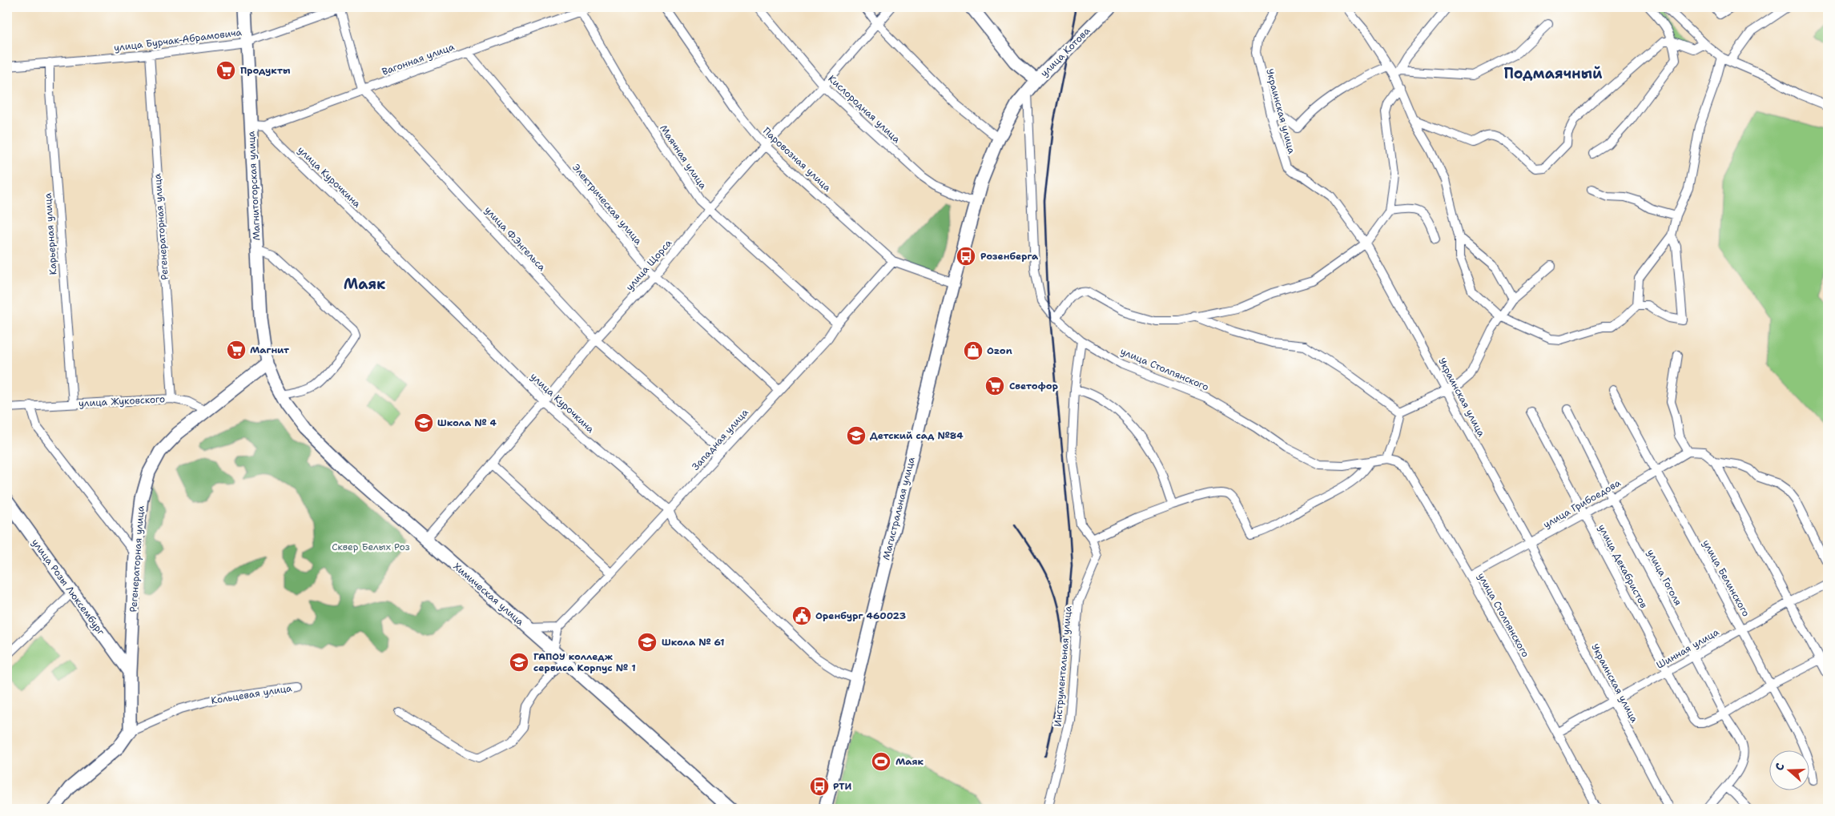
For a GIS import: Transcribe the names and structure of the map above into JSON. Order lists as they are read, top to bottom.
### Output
{
  "streets": {
    "street": [
      "улица Бурчак-Абрамовича",
      "улица Котова",
      "Вагонная улица",
      "Кислородная улица",
      "Украинская улица",
      "Маячная улица",
      "Паровозная улица",
      "улица Курочкина",
      "Магнитогорская улица",
      "Электрическая улица",
      "Регенераторная улица",
      "Карьерная улица",
      "улица Ф.Энгельса",
      "улица Щорса",
      "улица Столпянского",
      "улица Жуковского",
      "Западная улица",
      "улица Грибоедова",
      "Магистральная улица",
      "улица Декабристов",
      "улица Гоголя",
      "улица Белинского",
      "улица Розы Люксембург",
      "Химическая улица",
      "Шинная улица",
      "Инструментальная улица",
      "Кольцевая улица"
    ]
  },
  "crossings": [
    ["улица Бурчак-Абрамовича", "Магнитогорская улица"],
    ["улица Бурчак-Абрамовича", "Регенераторная улица"],
    ["улица Бурчак-Абрамовича", "Карьерная улица"],
    ["улица Бурчак-Абрамовича", "улица Ф.Энгельса"],
    ["улица Котова", "Магистральная улица"],
    ["Вагонная улица", "Маячная улица"],
    ["Вагонная улица", "улица Курочкина"],
    ["Вагонная улица", "Магнитогорская улица"],
    ["Вагонная улица", "Электрическая улица"],
    ["Вагонная улица", "улица Ф.Энгельса"],
    ["Кислородная улица", "улица Щорса"],
    ["Кислородная улица", "Магистральная улица"],
    ["Украинская улица", "улица Грибоедова"],
    ["Украинская улица", "Шинная улица"],
    ["Маячная улица", "улица Щорса"],
    ["Маячная улица", "Западная улица"],
    ["Паровозная улица", "улица Щорса"],
    ["Паровозная улица", "Западная улица"],
    ["Паровозная улица", "Магистральная улица"],
    ["улица Курочкина", "улица Щорса"],
    ["улица Курочкина", "Западная улица"],
    ["улица Курочкина", "Магистральная улица"],
    ["Магнитогорская улица", "Химическая улица"],
    ["Электрическая улица", "улица Щорса"],
    ["Электрическая улица", "Западная улица"],
    ["Регенераторная улица", "улица Жуковского"],
    ["Регенераторная улица", "улица Розы Люксембург"],
    ["Регенераторная улица", "Кольцевая улица"],
    ["Карьерная улица", "улица Жуковского"],
    ["улица Ф.Энгельса", "улица Щорса"],
    ["улица Ф.Энгельса", "Западная улица"],
    ["улица Щорса", "Химическая улица"],
    ["улица Столпянского", "улица Грибоедова"],
    ["улица Столпянского", "Магистральная улица"],
    ["улица Столпянского", "Шинная улица"],
    ["улица Столпянского", "Инструментальная улица"],
    ["улица Грибоедова", "улица Декабристов"],
    ["улица Грибоедова", "улица Гоголя"],
    ["улица Грибоедова", "улица Белинского"],
    ["улица Декабристов", "улица Гоголя"],
    ["улица Декабристов", "Шинная улица"],
    ["улица Гоголя", "Шинная улица"],
    ["улица Белинского", "Шинная улица"]
  ],
  "districts": ["Подмаячный", "Маяк"],
  "parks": ["Сквер Белых Роз"],
  "places": {
    "supermarket": ["Продукты", "Магнит", "Светофор"],
    "bus stop": ["Розенберга", "РТИ"],
    "shop": ["Ozon"],
    "school or university": [
      "Школа № 4",
      "Детский сад №84",
      "Школа № 61",
      "ГАПОУ колледж сервиса Корпус № 1"
    ],
    "public building": ["Оренбург 460023"],
    "sports": ["Маяк"]
  },
  "north": "left"
}
